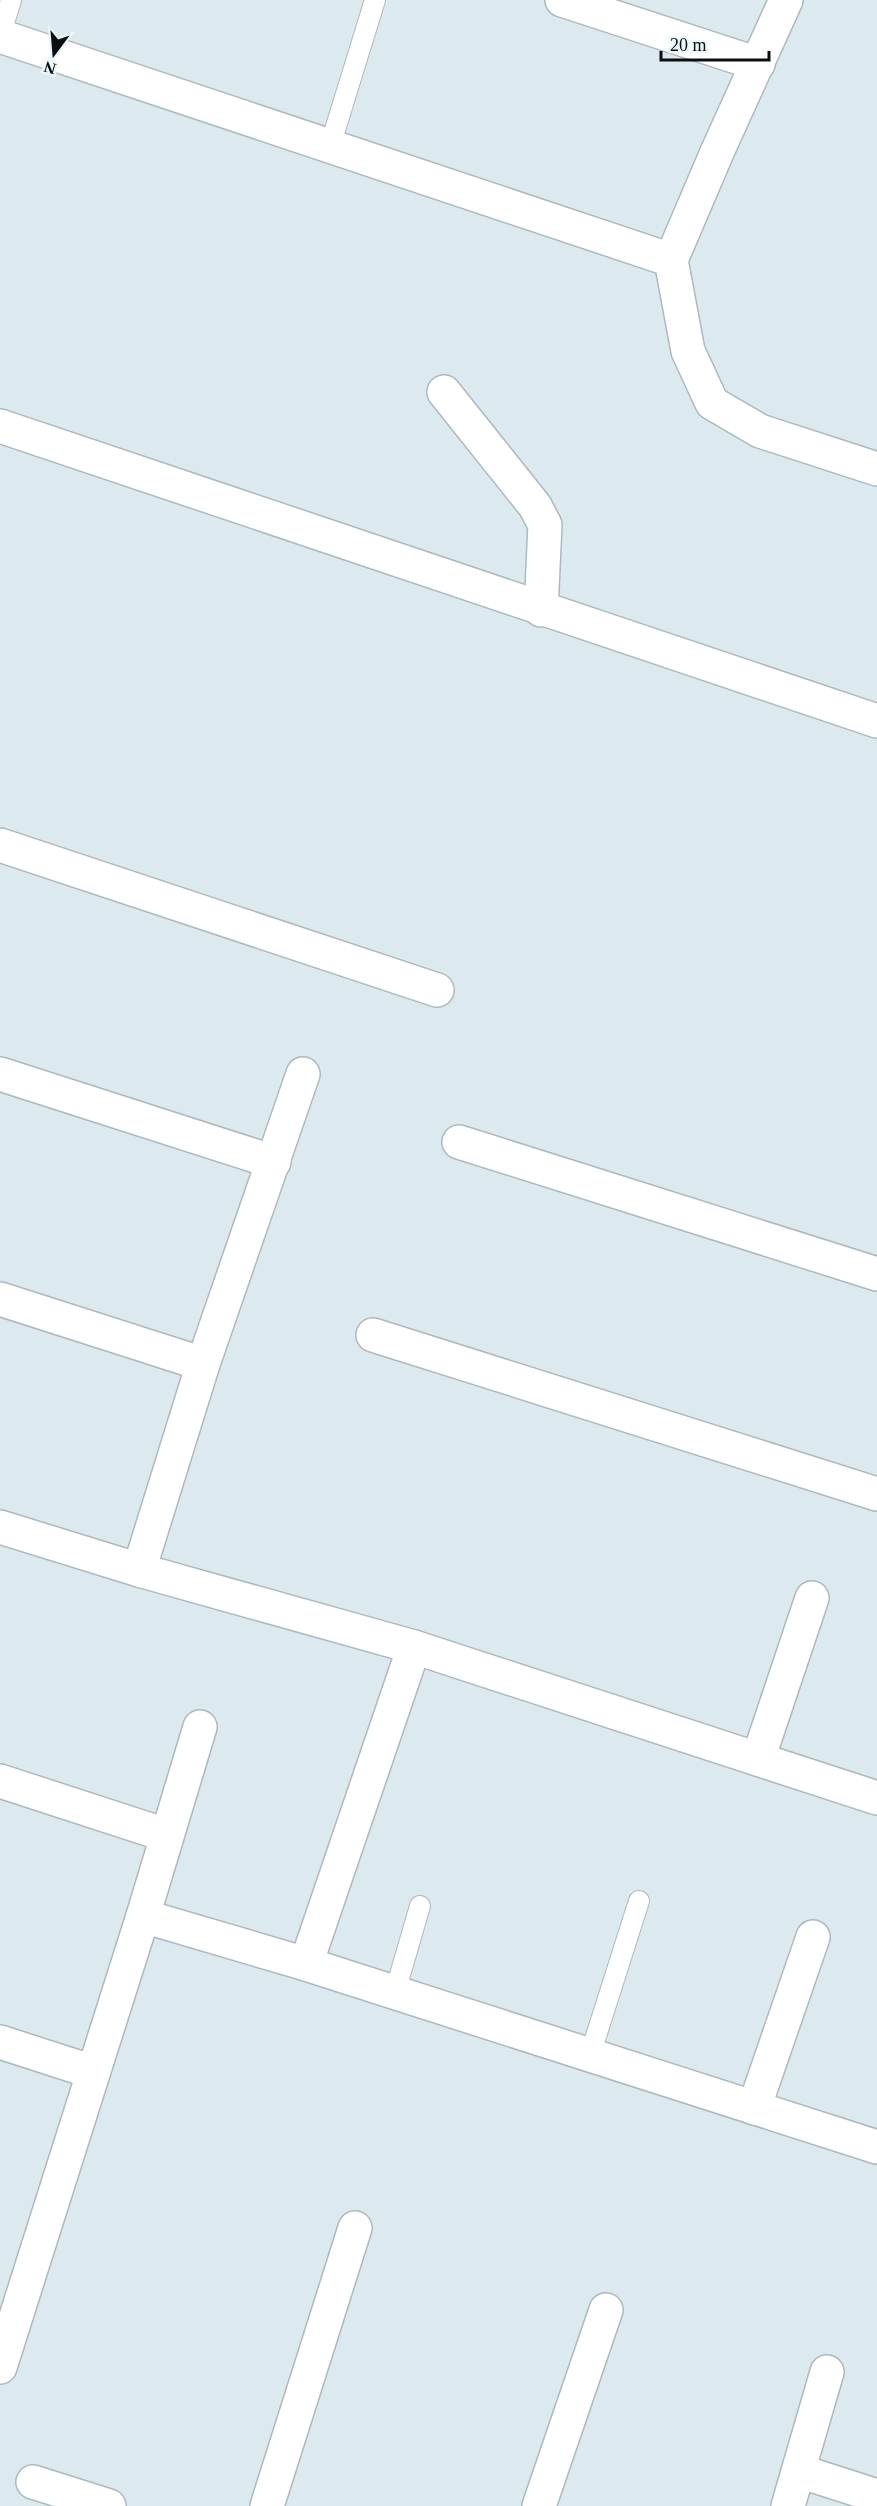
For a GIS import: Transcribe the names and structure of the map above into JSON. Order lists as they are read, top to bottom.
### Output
{
  "scale_bar": "20 m",
  "north": "bottom"
}
